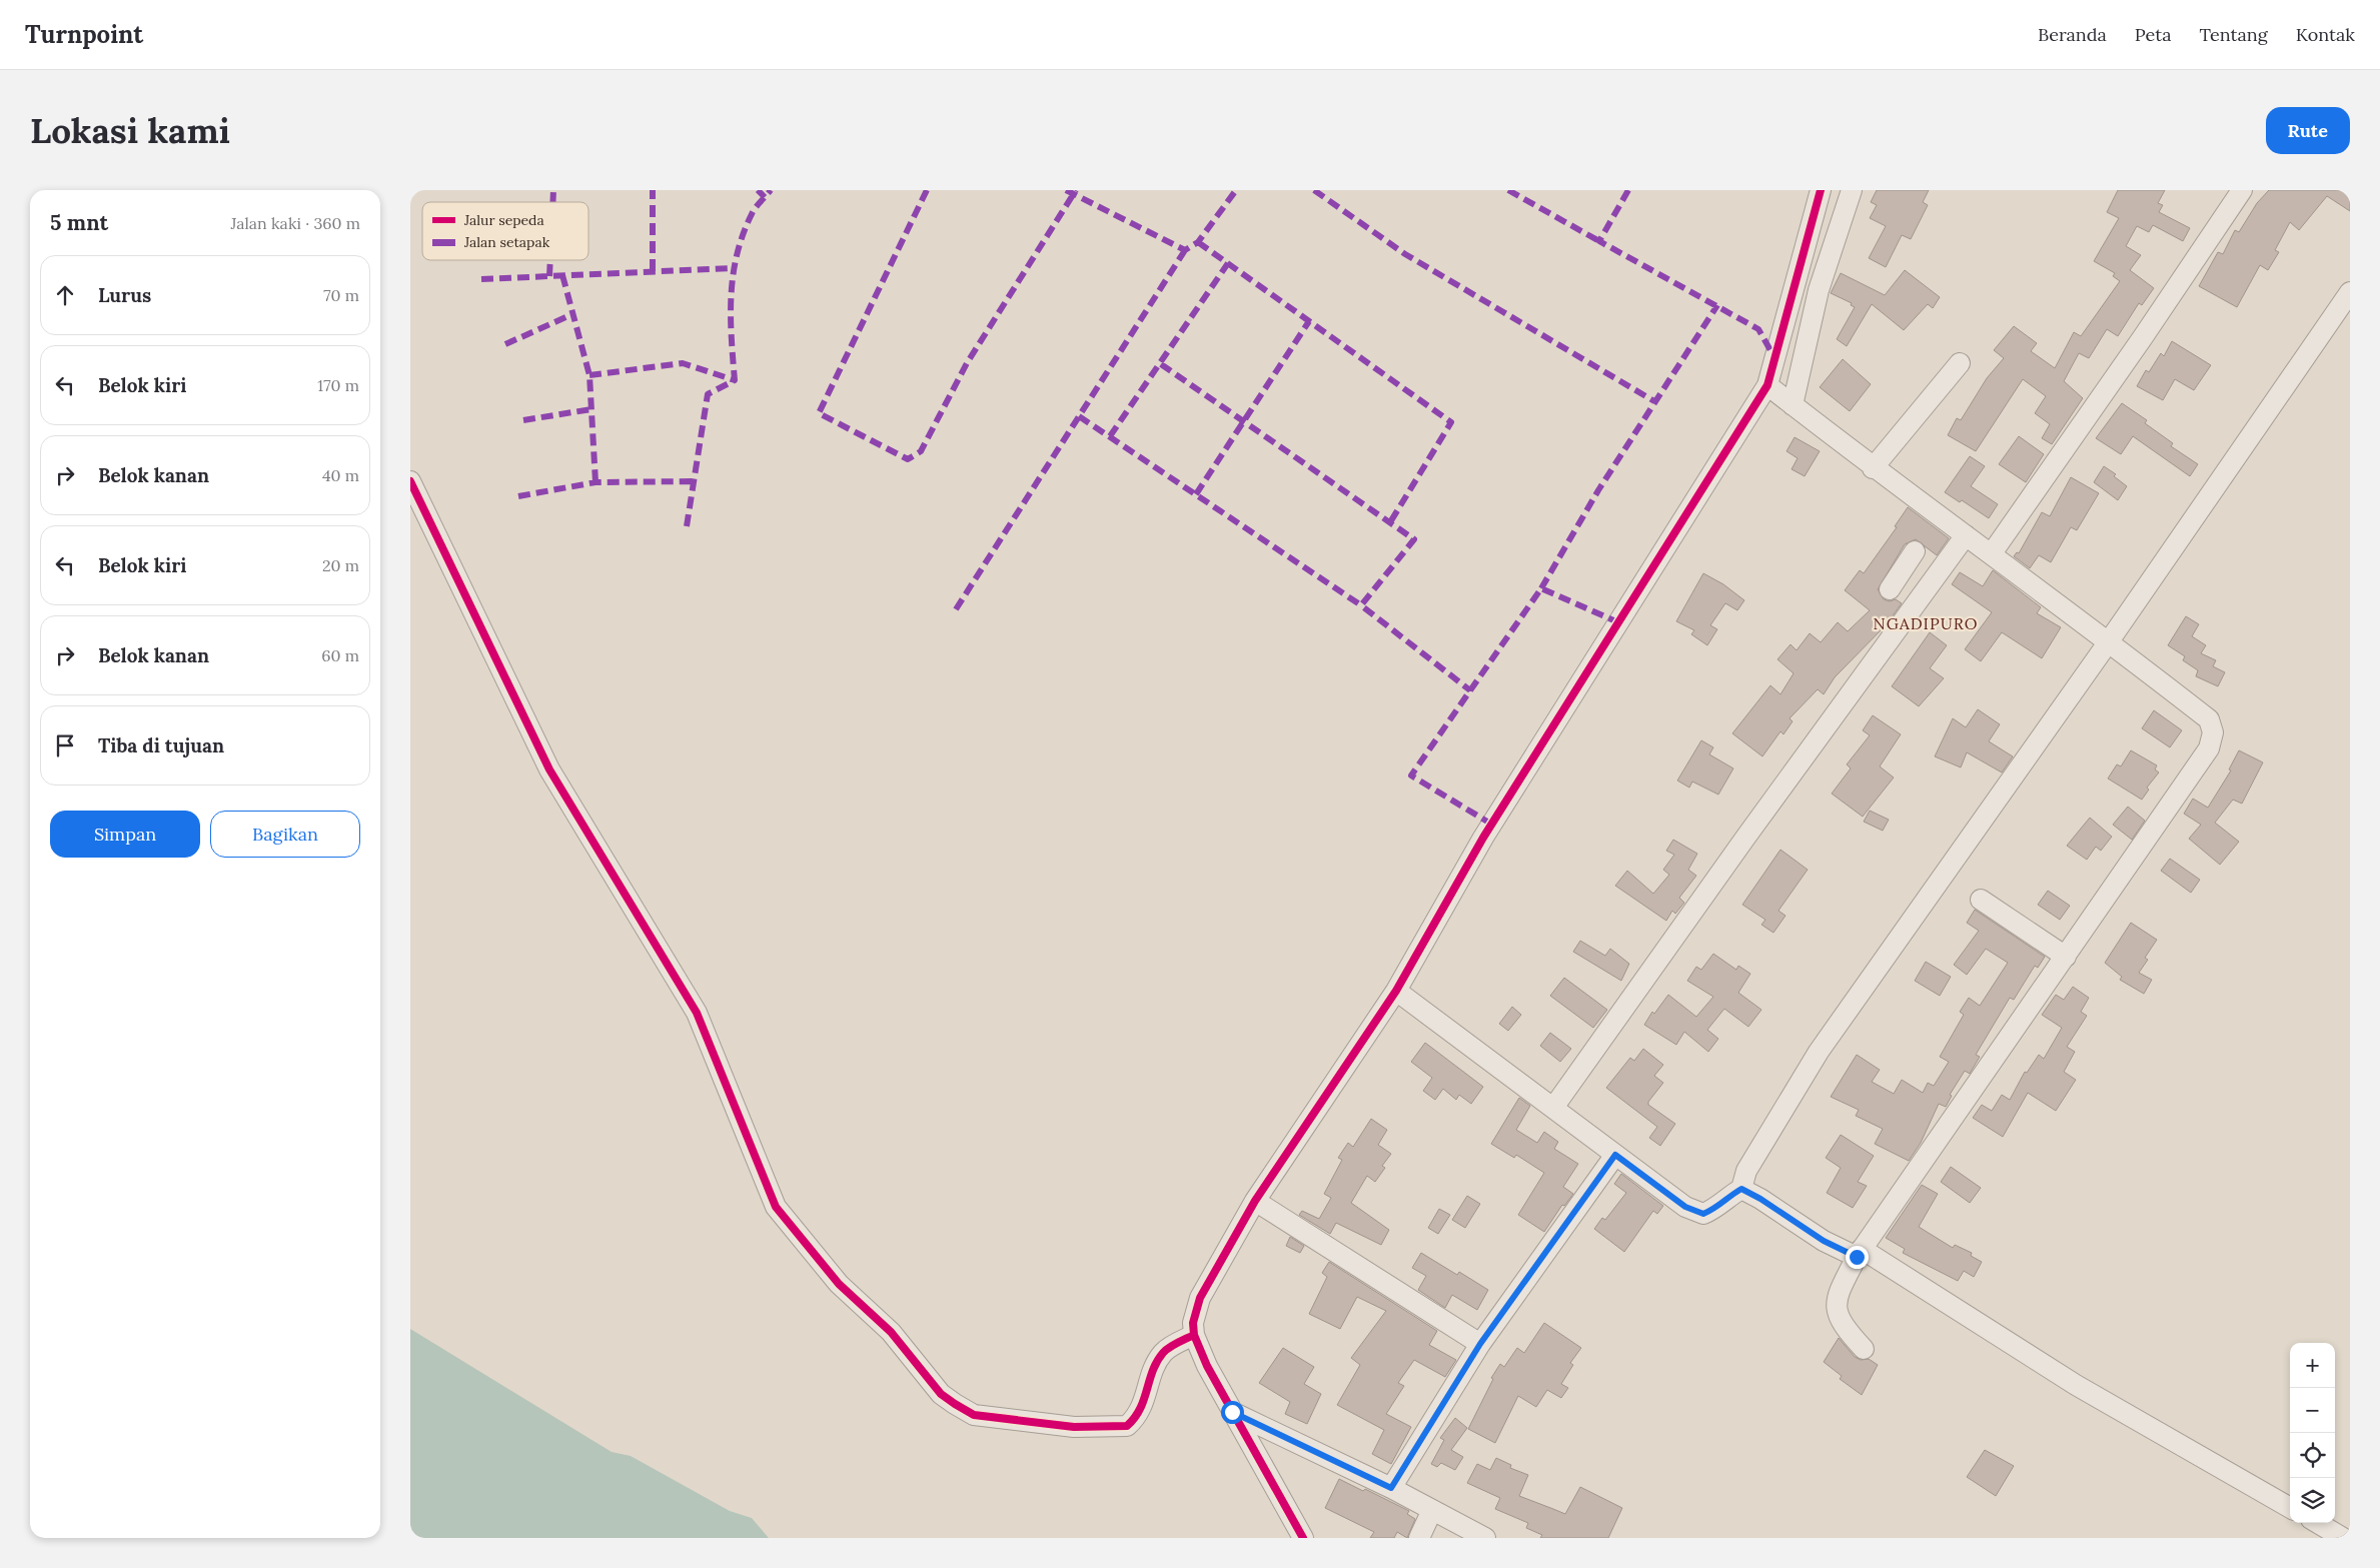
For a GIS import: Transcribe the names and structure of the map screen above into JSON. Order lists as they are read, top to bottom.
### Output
{
  "districts": ["NGADIPURO"],
  "legend": ["Jalur sepeda", "Jalan setapak"],
  "page": {
    "header": "Turnpoint",
    "nav": [
      "Beranda",
      "Peta",
      "Tentang",
      "Kontak"
    ],
    "buttons": [
      "Rute",
      ["Simpan", "Bagikan"]
    ],
    "title": "Lokasi kami",
    "heading": ["5 mnt", "Jalan kaki · 360 m"],
    "list": [
      ["Lurus", "70 m"],
      ["Belok kiri", "170 m"],
      ["Belok kanan", "40 m"],
      ["Belok kiri", "20 m"],
      ["Belok kanan", "60 m"],
      "Tiba di tujuan"
    ],
    "map_buttons": ["+", "−"]
  }
}
